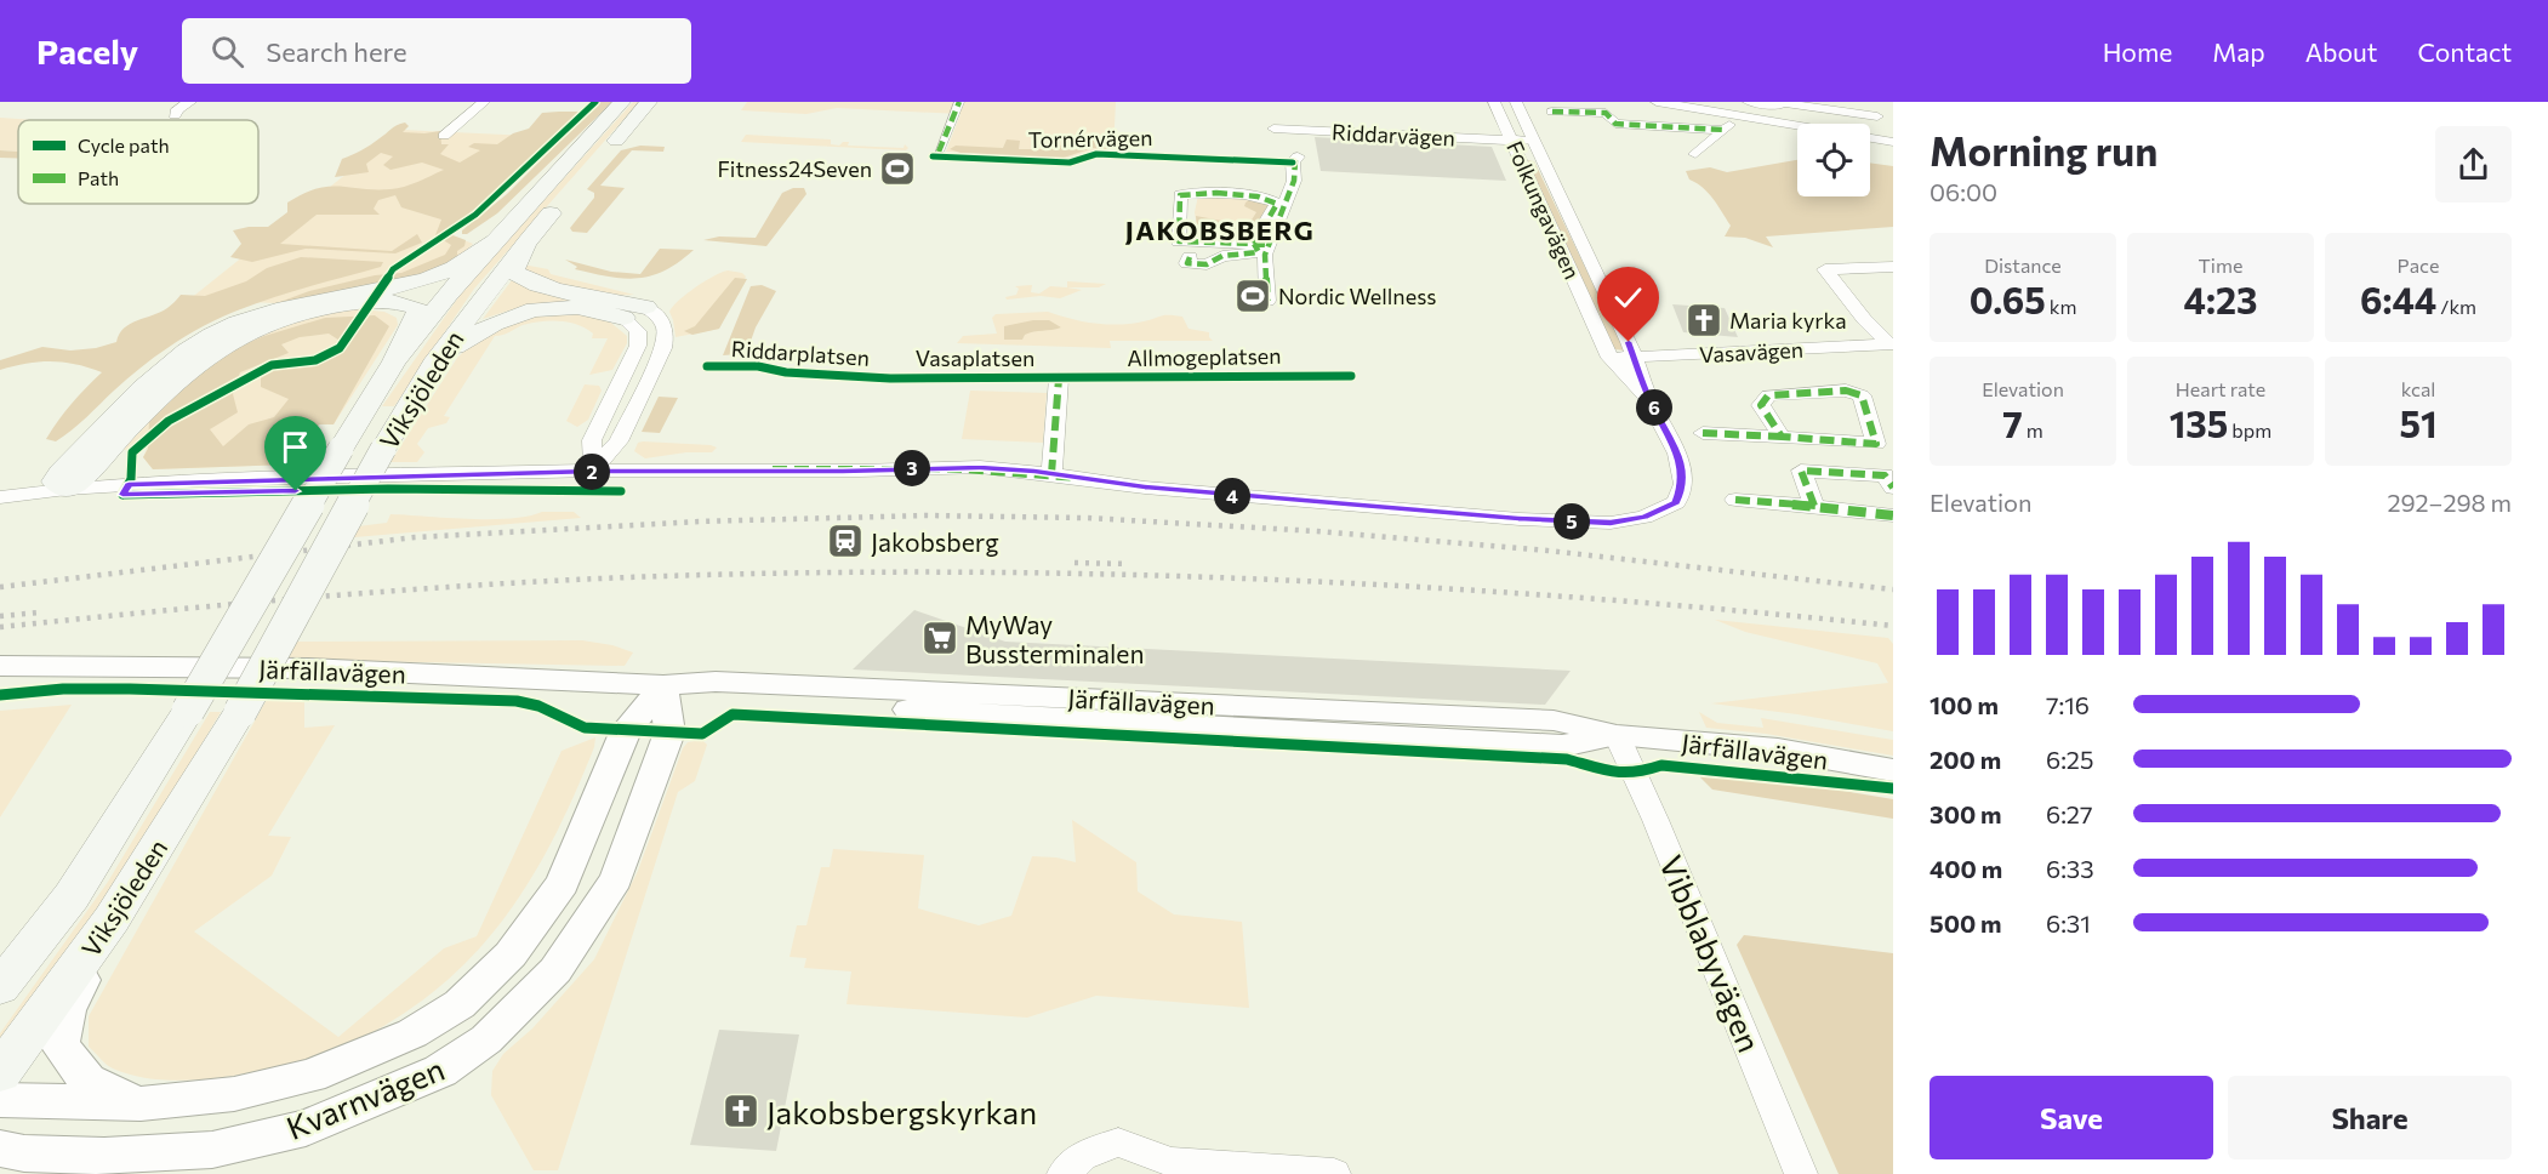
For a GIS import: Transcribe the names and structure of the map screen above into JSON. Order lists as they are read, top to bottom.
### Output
{
  "streets": {
    "main road": ["Viksjöleden"],
    "street": [
      "Riddarvägen",
      "Folkungavägen",
      "Vasavägen",
      "Järfällavägen",
      "Vibblabyvägen",
      "Kvarnvägen"
    ],
    "cycle path": ["Tornérvägen", "Riddarplatsen"]
  },
  "crossings": [
    ["Riddarvägen", "Folkungavägen"],
    ["Folkungavägen", "Vasavägen"],
    ["Viksjöleden", "Kvarnvägen"],
    ["Järfällavägen", "Vibblabyvägen"],
    ["Järfällavägen", "Kvarnvägen"]
  ],
  "districts": ["JAKOBSBERG"],
  "places": {
    "sports": ["Fitness24Seven", "Nordic Wellness"],
    "church": ["Maria kyrka", "Jakobsbergskyrkan"],
    "station": ["Jakobsberg"],
    "supermarket": ["MyWay Bussterminalen"]
  },
  "legend": ["Cycle path", "Path"],
  "page": {
    "header": "Pacely",
    "search": "Search here",
    "nav": [
      "Home",
      "Map",
      "About",
      "Contact"
    ],
    "heading": ["Morning run", "06:00"],
    "stats": [
      ["Distance", "0.65 km"],
      ["Time", "4:23"],
      ["Pace", "6:44 /km"],
      ["Elevation", "7 m"],
      ["Heart rate", "135 bpm"],
      ["kcal", "51"]
    ],
    "pins": [
      "6",
      "3",
      "2",
      "4",
      "5"
    ],
    "chart": ["Elevation", "292–298 m"],
    "list": [
      {
        "name": "100 m",
        "note": "7:16"
      },
      {
        "name": "200 m",
        "note": "6:25"
      },
      {
        "name": "300 m",
        "note": "6:27"
      },
      {
        "name": "400 m",
        "note": "6:33"
      },
      {
        "name": "500 m",
        "note": "6:31"
      }
    ],
    "buttons": ["Save", "Share"]
  }
}
